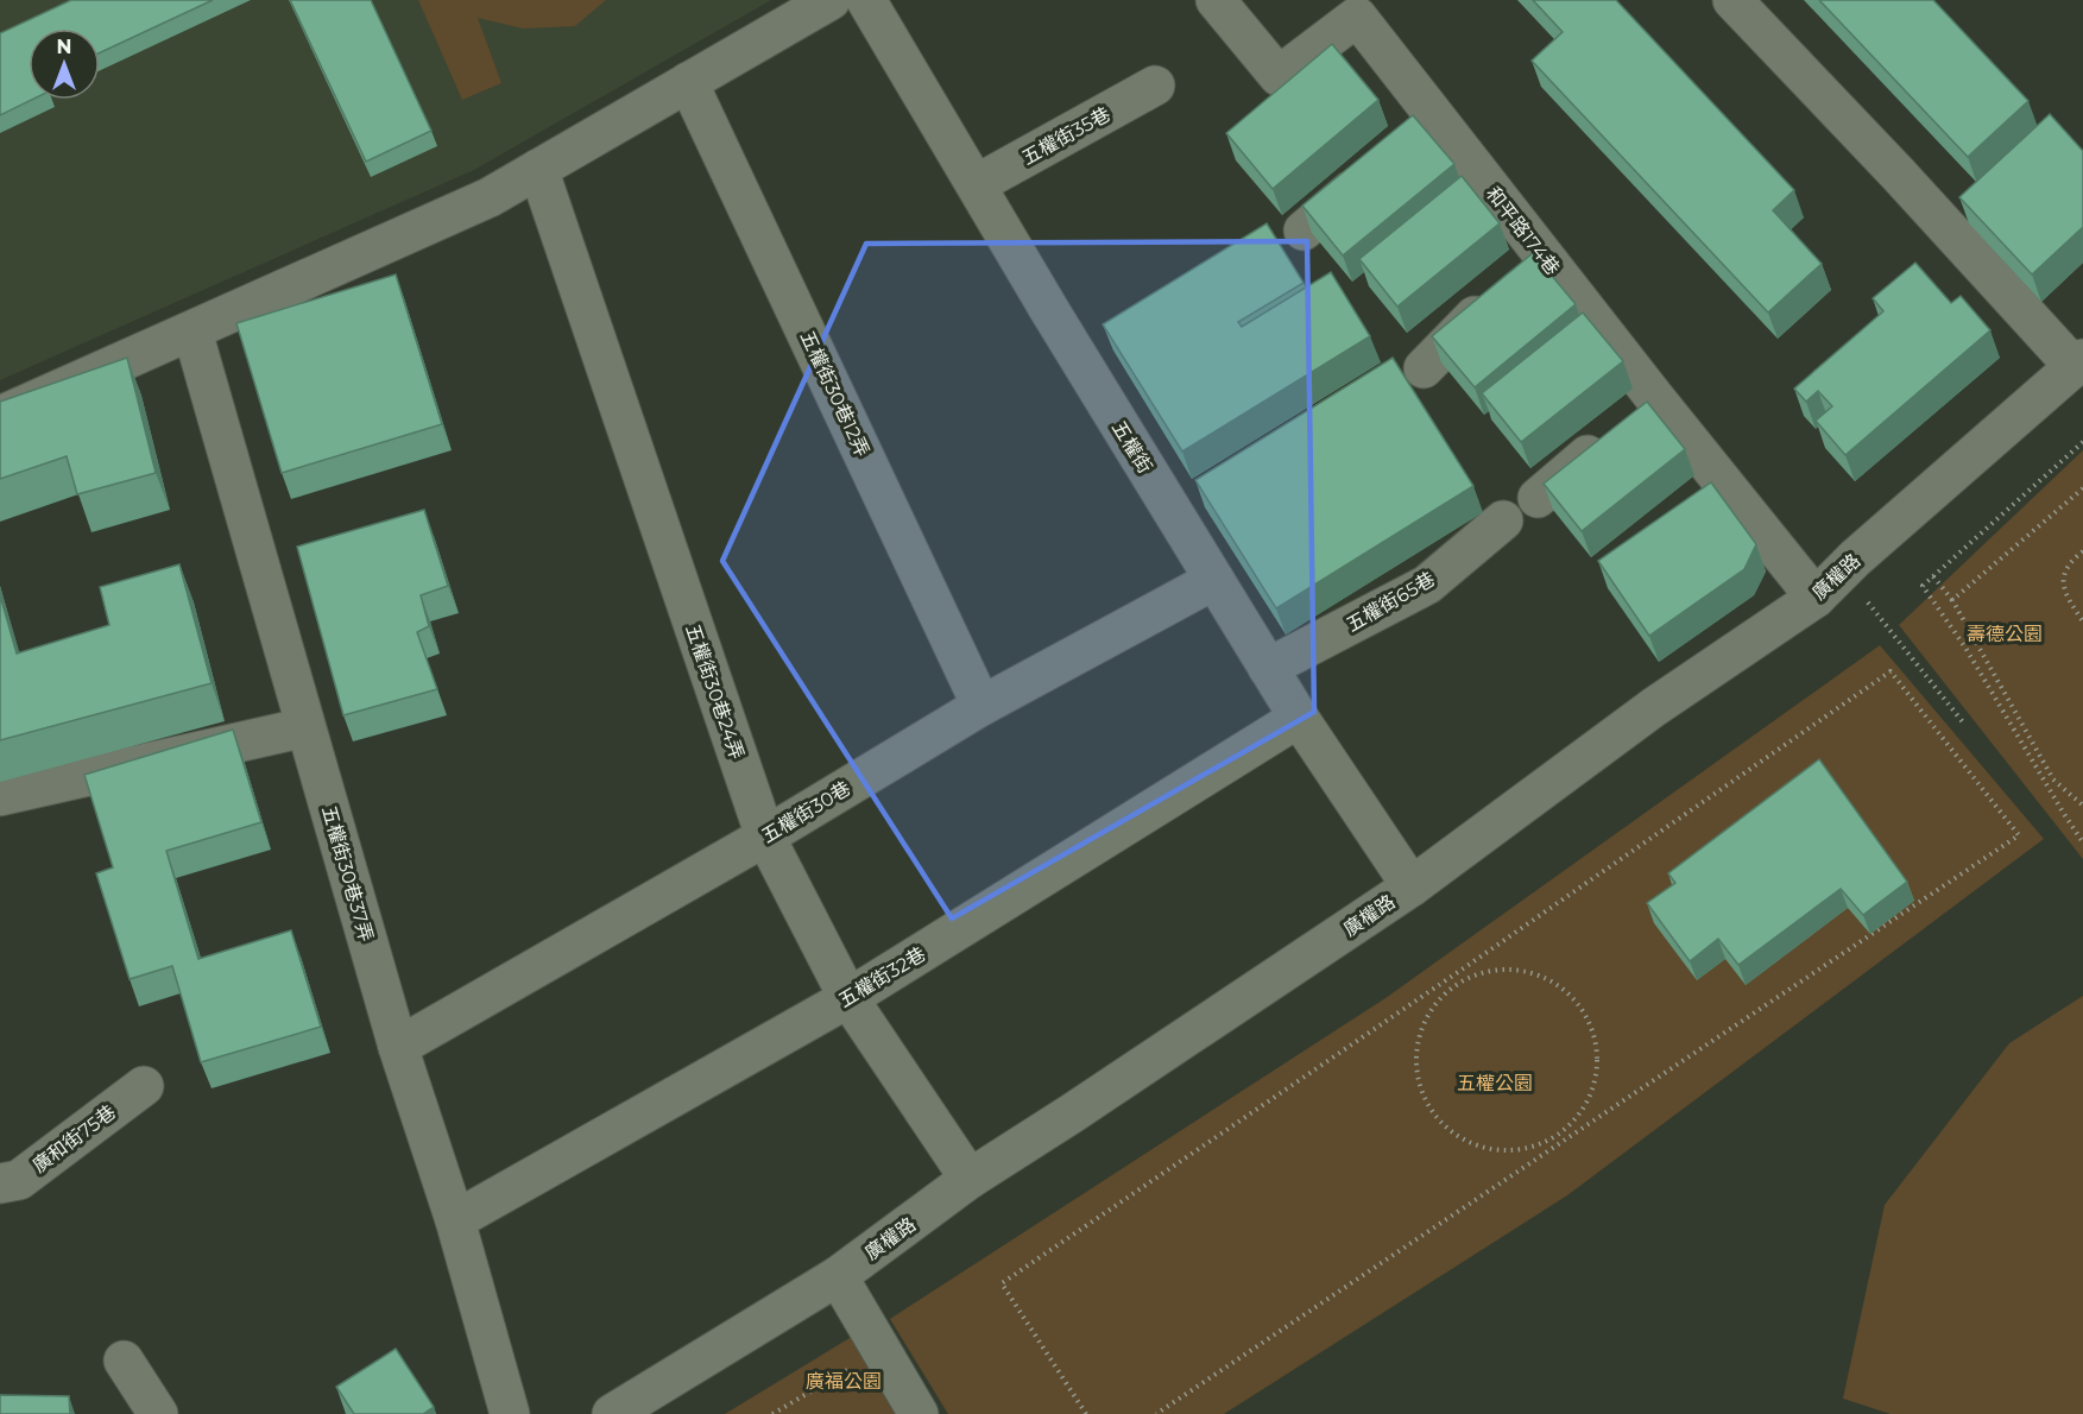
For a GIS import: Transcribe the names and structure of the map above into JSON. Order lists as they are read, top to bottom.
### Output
{
  "streets": {
    "street": [
      "五權街35巷",
      "和平路174巷",
      "五權街30巷12弄",
      "五權街",
      "廣權路",
      "五權街65巷",
      "五權街30巷24弄",
      "五權街30巷",
      "五權街30巷37弄",
      "五權街32巷",
      "廣和街75巷"
    ]
  },
  "crossings": [
    ["五權街35巷", "五權街"],
    ["和平路174巷", "廣權路"],
    ["五權街30巷12弄", "五權街30巷"],
    ["五權街", "廣權路"],
    ["五權街", "五權街65巷"],
    ["五權街", "五權街30巷"],
    ["五權街", "五權街32巷"],
    ["廣權路", "五權街30巷24弄"],
    ["五權街30巷24弄", "五權街30巷"],
    ["五權街30巷24弄", "五權街32巷"],
    ["五權街30巷", "五權街30巷37弄"],
    ["五權街30巷37弄", "五權街32巷"]
  ],
  "parks": ["壽德公園", "五權公園", "廣福公園"],
  "north": "top"
}
